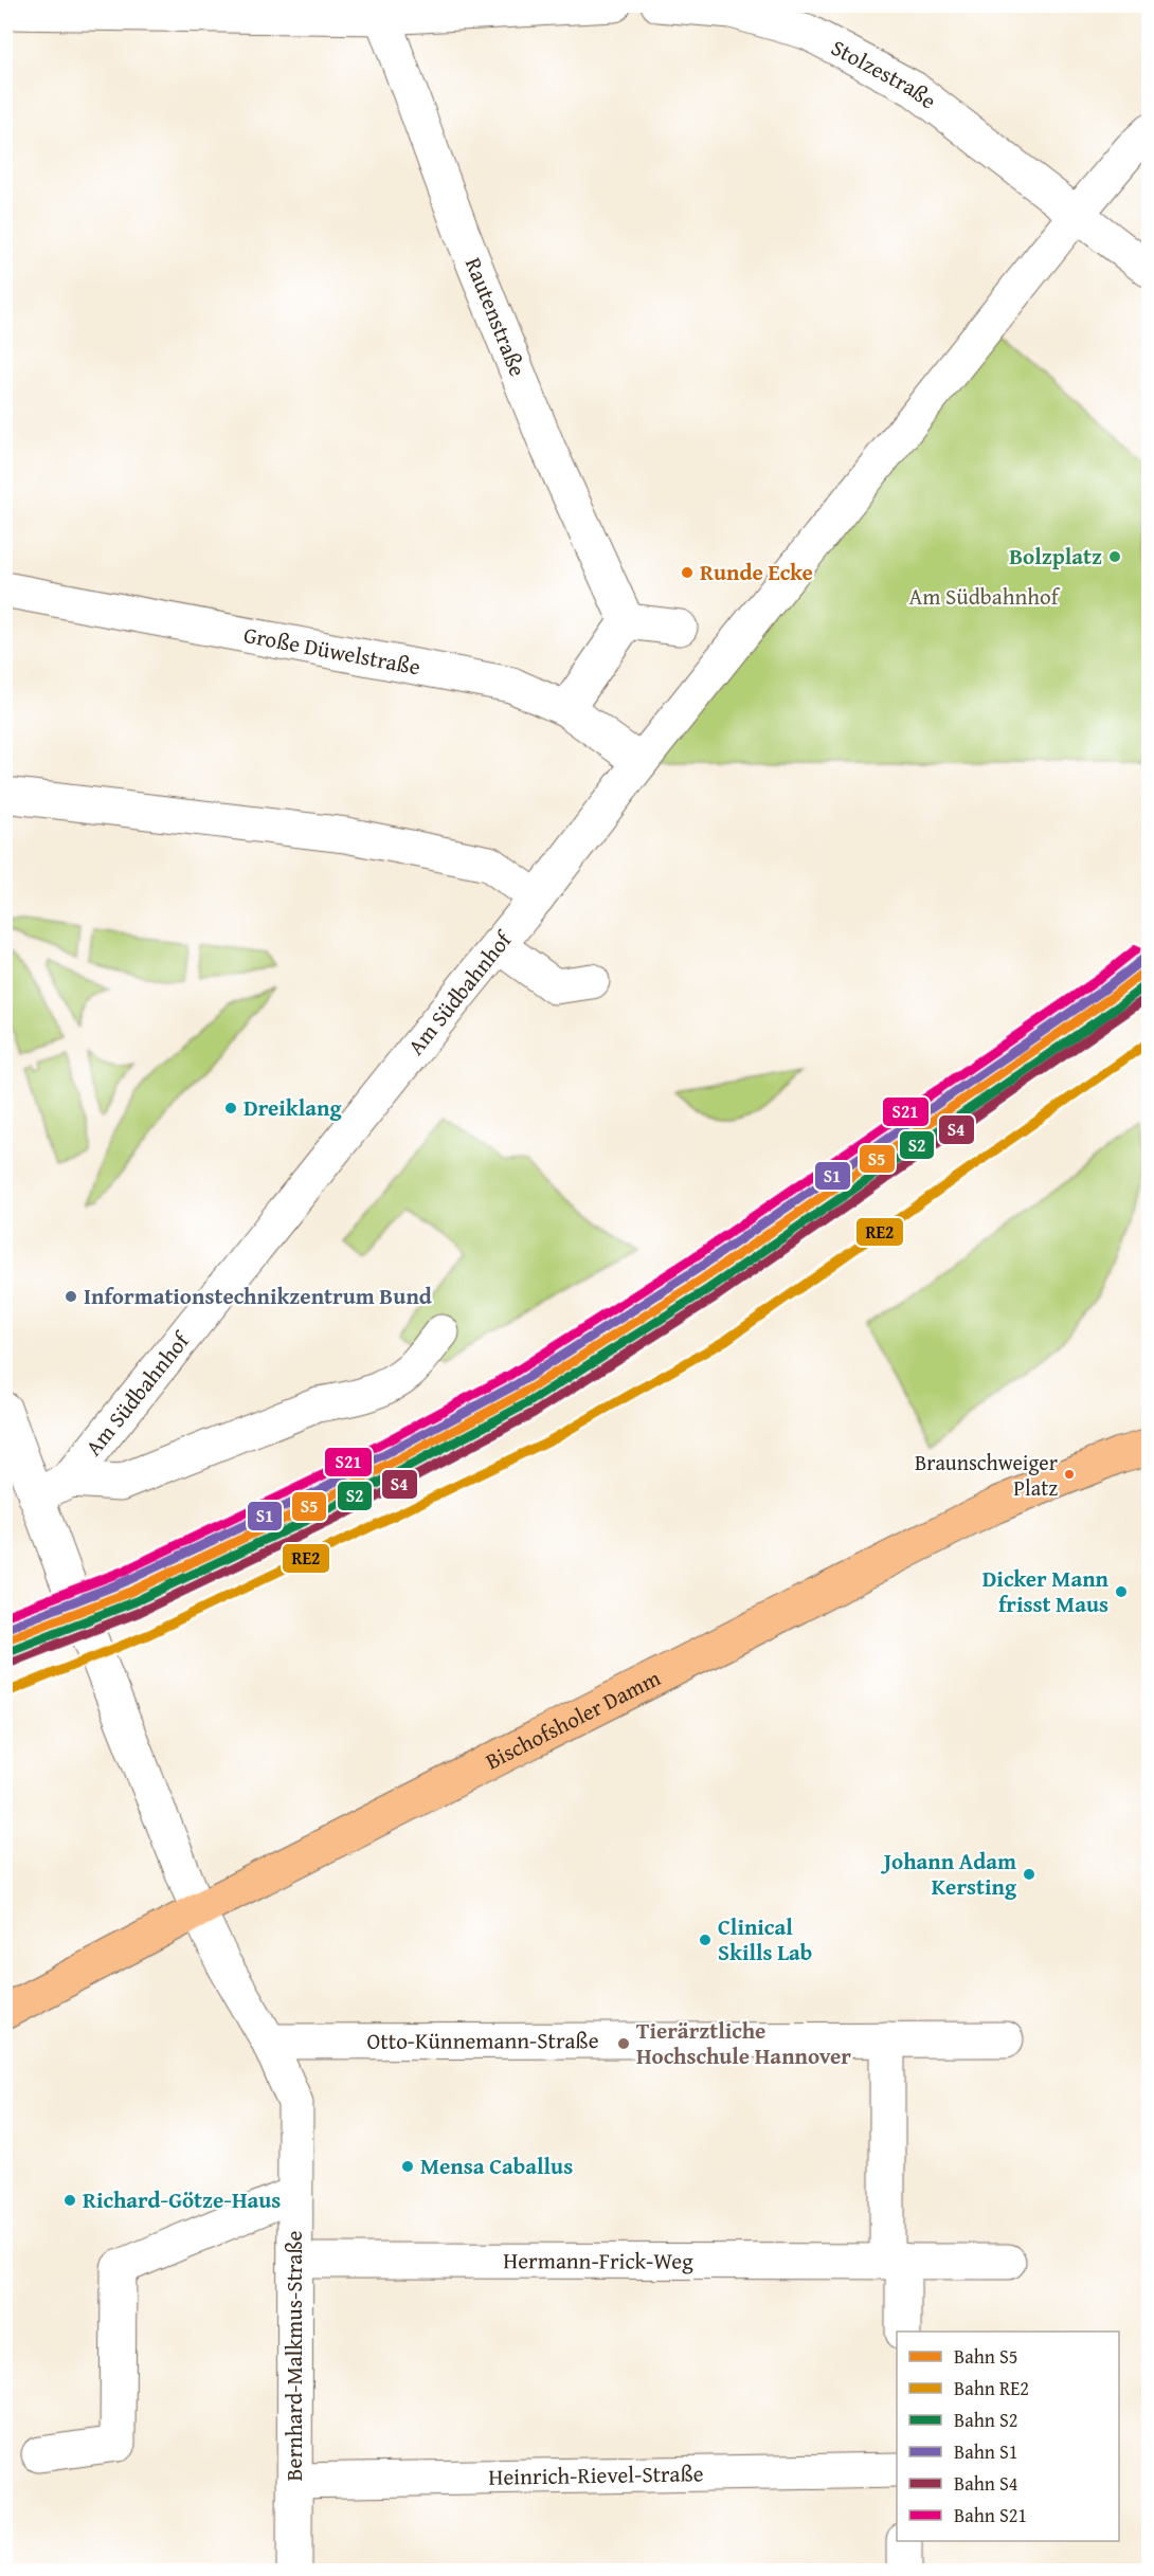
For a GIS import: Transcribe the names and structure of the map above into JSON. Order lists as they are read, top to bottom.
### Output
{
  "streets": {
    "main road": ["Bischofsholer Damm"],
    "street": [
      "Stolzestraße",
      "Rautenstraße",
      "Große Düwelstraße",
      "Am Südbahnhof",
      "Otto-Künnemann-Straße",
      "Hermann-Frick-Weg",
      "Bernhard-Malkmus-Straße",
      "Heinrich-Rievel-Straße"
    ]
  },
  "crossings": [
    ["Stolzestraße", "Am Südbahnhof"],
    ["Große Düwelstraße", "Am Südbahnhof"],
    ["Otto-Künnemann-Straße", "Bernhard-Malkmus-Straße"],
    ["Hermann-Frick-Weg", "Bernhard-Malkmus-Straße"],
    ["Bernhard-Malkmus-Straße", "Heinrich-Rievel-Straße"]
  ],
  "parks": ["Am Südbahnhof"],
  "places": [
    "Bolzplatz",
    "Runde Ecke",
    "Dreiklang",
    "Informationstechnikzentrum Bund",
    "Braunschweiger Platz",
    "Dicker Mann frisst Maus",
    "Johann Adam Kersting",
    "Clinical Skills Lab",
    "Tierärztliche Hochschule Hannover",
    "Mensa Caballus",
    "Richard-Götze-Haus"
  ],
  "lines": [
    "rail line S21",
    "rail line S1",
    "rail line S5",
    "rail line S2",
    "rail line S4",
    "rail line RE2"
  ],
  "legend": [
    "Bahn S5",
    "Bahn RE2",
    "Bahn S2",
    "Bahn S1",
    "Bahn S4",
    "Bahn S21"
  ]
}
